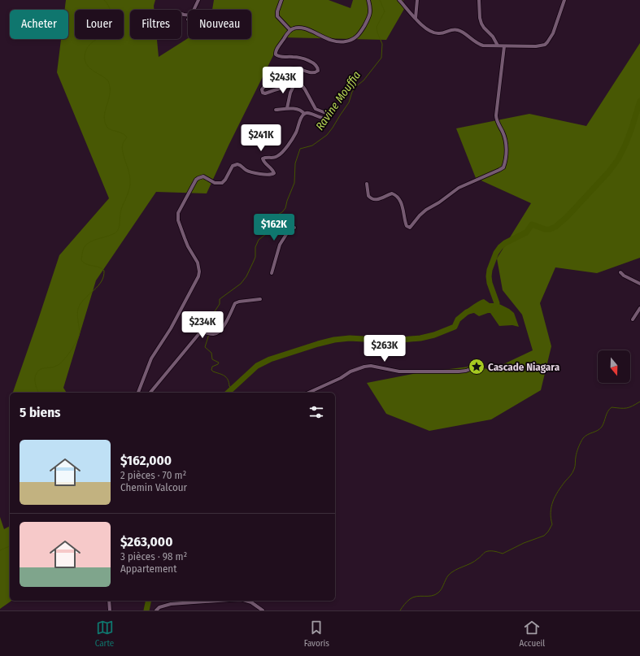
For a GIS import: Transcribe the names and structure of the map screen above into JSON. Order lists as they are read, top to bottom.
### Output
{
  "water": ["Ravine Mouffia"],
  "places": {
    "place": ["Cascade Niagara"]
  },
  "north": "bottom",
  "page": {
    "chip": [
      "Acheter",
      "Louer",
      "Filtres",
      "Nouveau"
    ],
    "price": [
      "$243K",
      "$241K",
      "$162K",
      "$234K",
      "$263K"
    ],
    "heading": "5 biens",
    "list": [
      {
        "name": "$162,000",
        "note": "2 pièces · 70 m² · Chemin Valcour"
      },
      {
        "name": "$263,000",
        "note": "3 pièces · 98 m² · Appartement"
      }
    ],
    "tabs": ["Carte", "Favoris", "Accueil"]
  }
}
